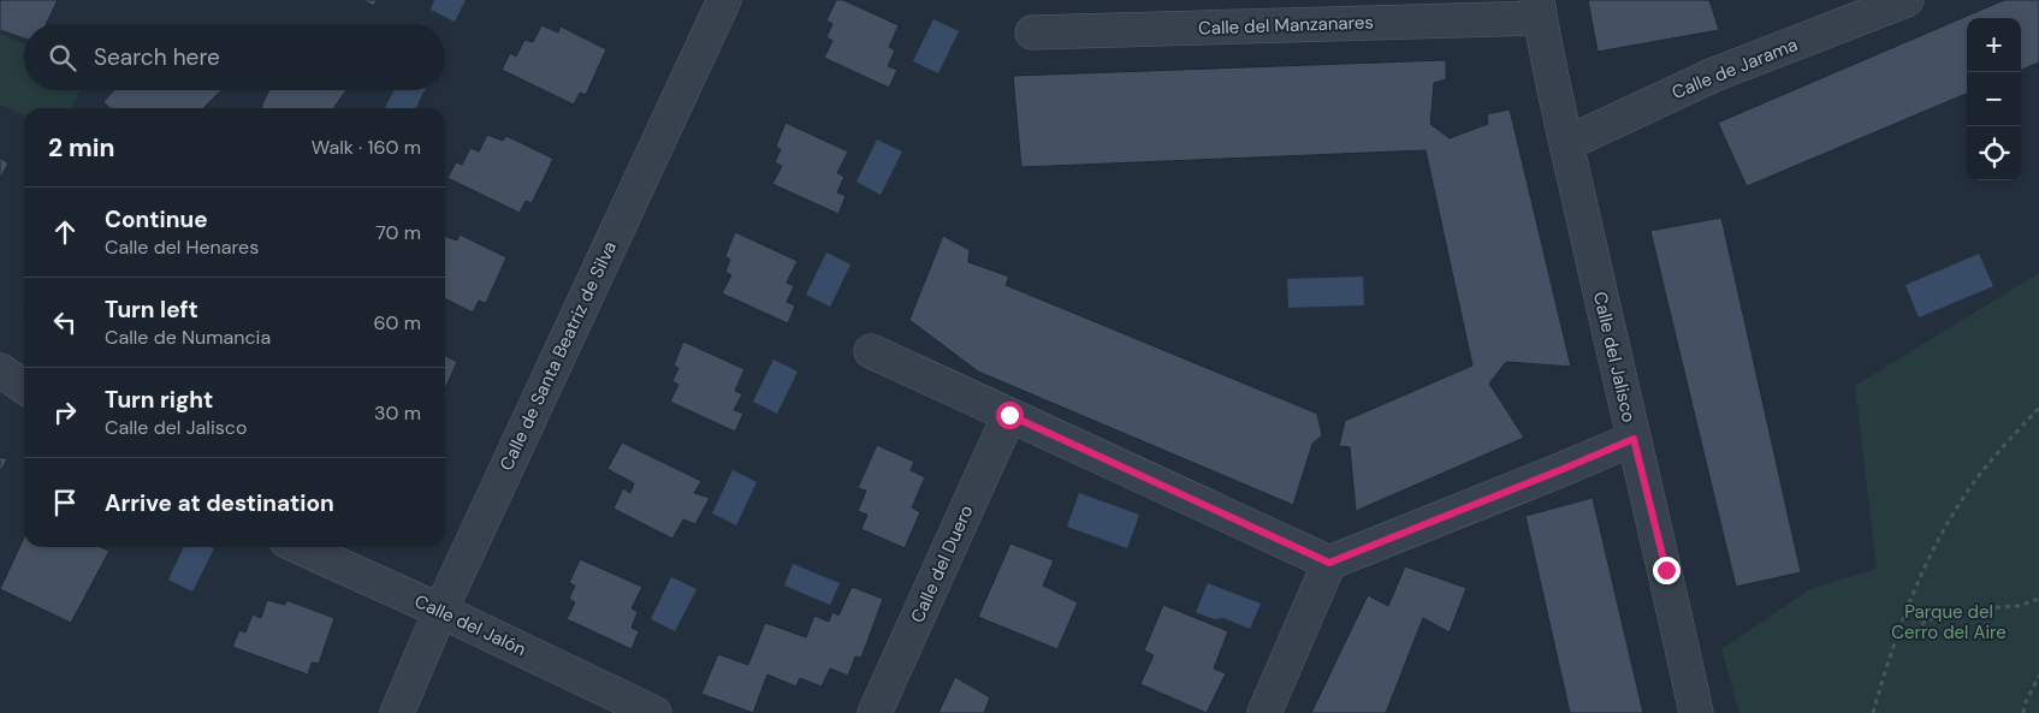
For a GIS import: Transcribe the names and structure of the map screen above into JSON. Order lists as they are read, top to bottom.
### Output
{
  "streets": {
    "street": [
      "Calle del Manzanares",
      "Calle de Jarama",
      "Calle de Santa Beatriz de Silva",
      "Calle del Jalisco",
      "Calle del Duero",
      "Calle del Jalón"
    ]
  },
  "crossings": [
    ["Calle del Manzanares", "Calle del Jalisco"],
    ["Calle de Jarama", "Calle del Jalisco"],
    ["Calle de Santa Beatriz de Silva", "Calle del Jalón"]
  ],
  "parks": ["Parque del Cerro del Aire"],
  "page": {
    "map_buttons": ["+", "−"],
    "search": "Search here",
    "heading": ["2 min", "Walk · 160 m"],
    "list": [
      ["Continue", "Calle del Henares", "70 m"],
      ["Turn left", "Calle de Numancia", "60 m"],
      ["Turn right", "Calle del Jalisco", "30 m"],
      "Arrive at destination"
    ]
  }
}
